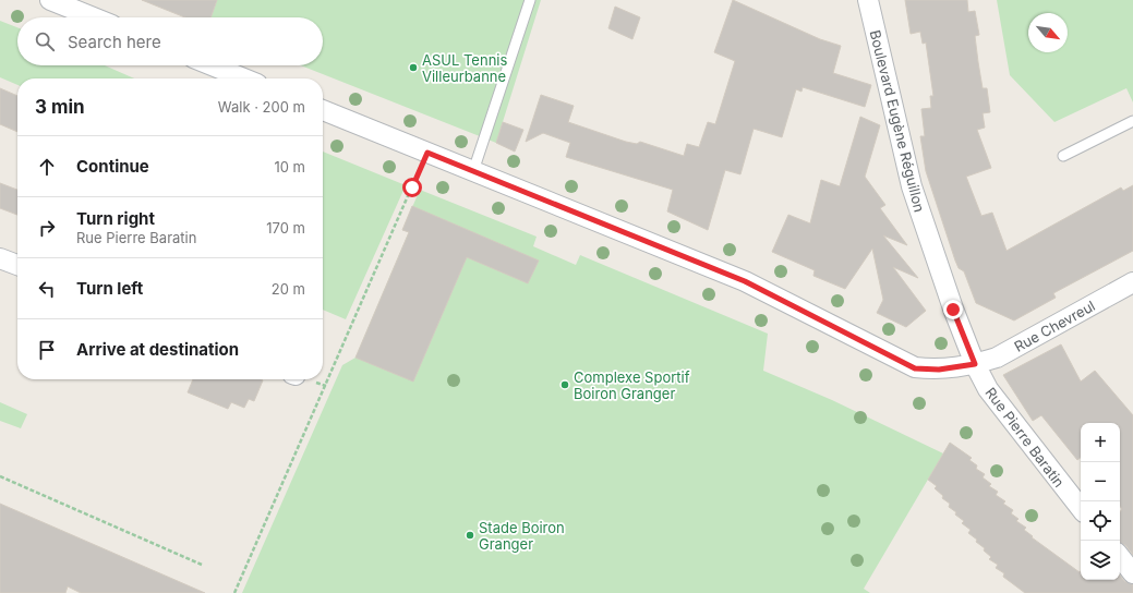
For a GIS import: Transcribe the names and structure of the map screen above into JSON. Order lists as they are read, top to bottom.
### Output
{
  "streets": {
    "street": ["Boulevard Eugène Réguillon", "Rue Chevreul", "Rue Pierre Baratin"]
  },
  "crossings": [
    ["Boulevard Eugène Réguillon", "Rue Chevreul"],
    ["Boulevard Eugène Réguillon", "Rue Pierre Baratin"],
    ["Rue Chevreul", "Rue Pierre Baratin"]
  ],
  "places": ["ASUL Tennis Villeurbanne", "Complexe Sportif Boiron Granger", "Stade Boiron Granger"],
  "north": "bottom right",
  "page": {
    "search": "Search here",
    "heading": ["3 min", "Walk · 200 m"],
    "list": [
      ["Continue", "10 m"],
      ["Turn right", "Rue Pierre Baratin", "170 m"],
      ["Turn left", "20 m"],
      "Arrive at destination"
    ],
    "map_buttons": ["+", "−"]
  }
}
